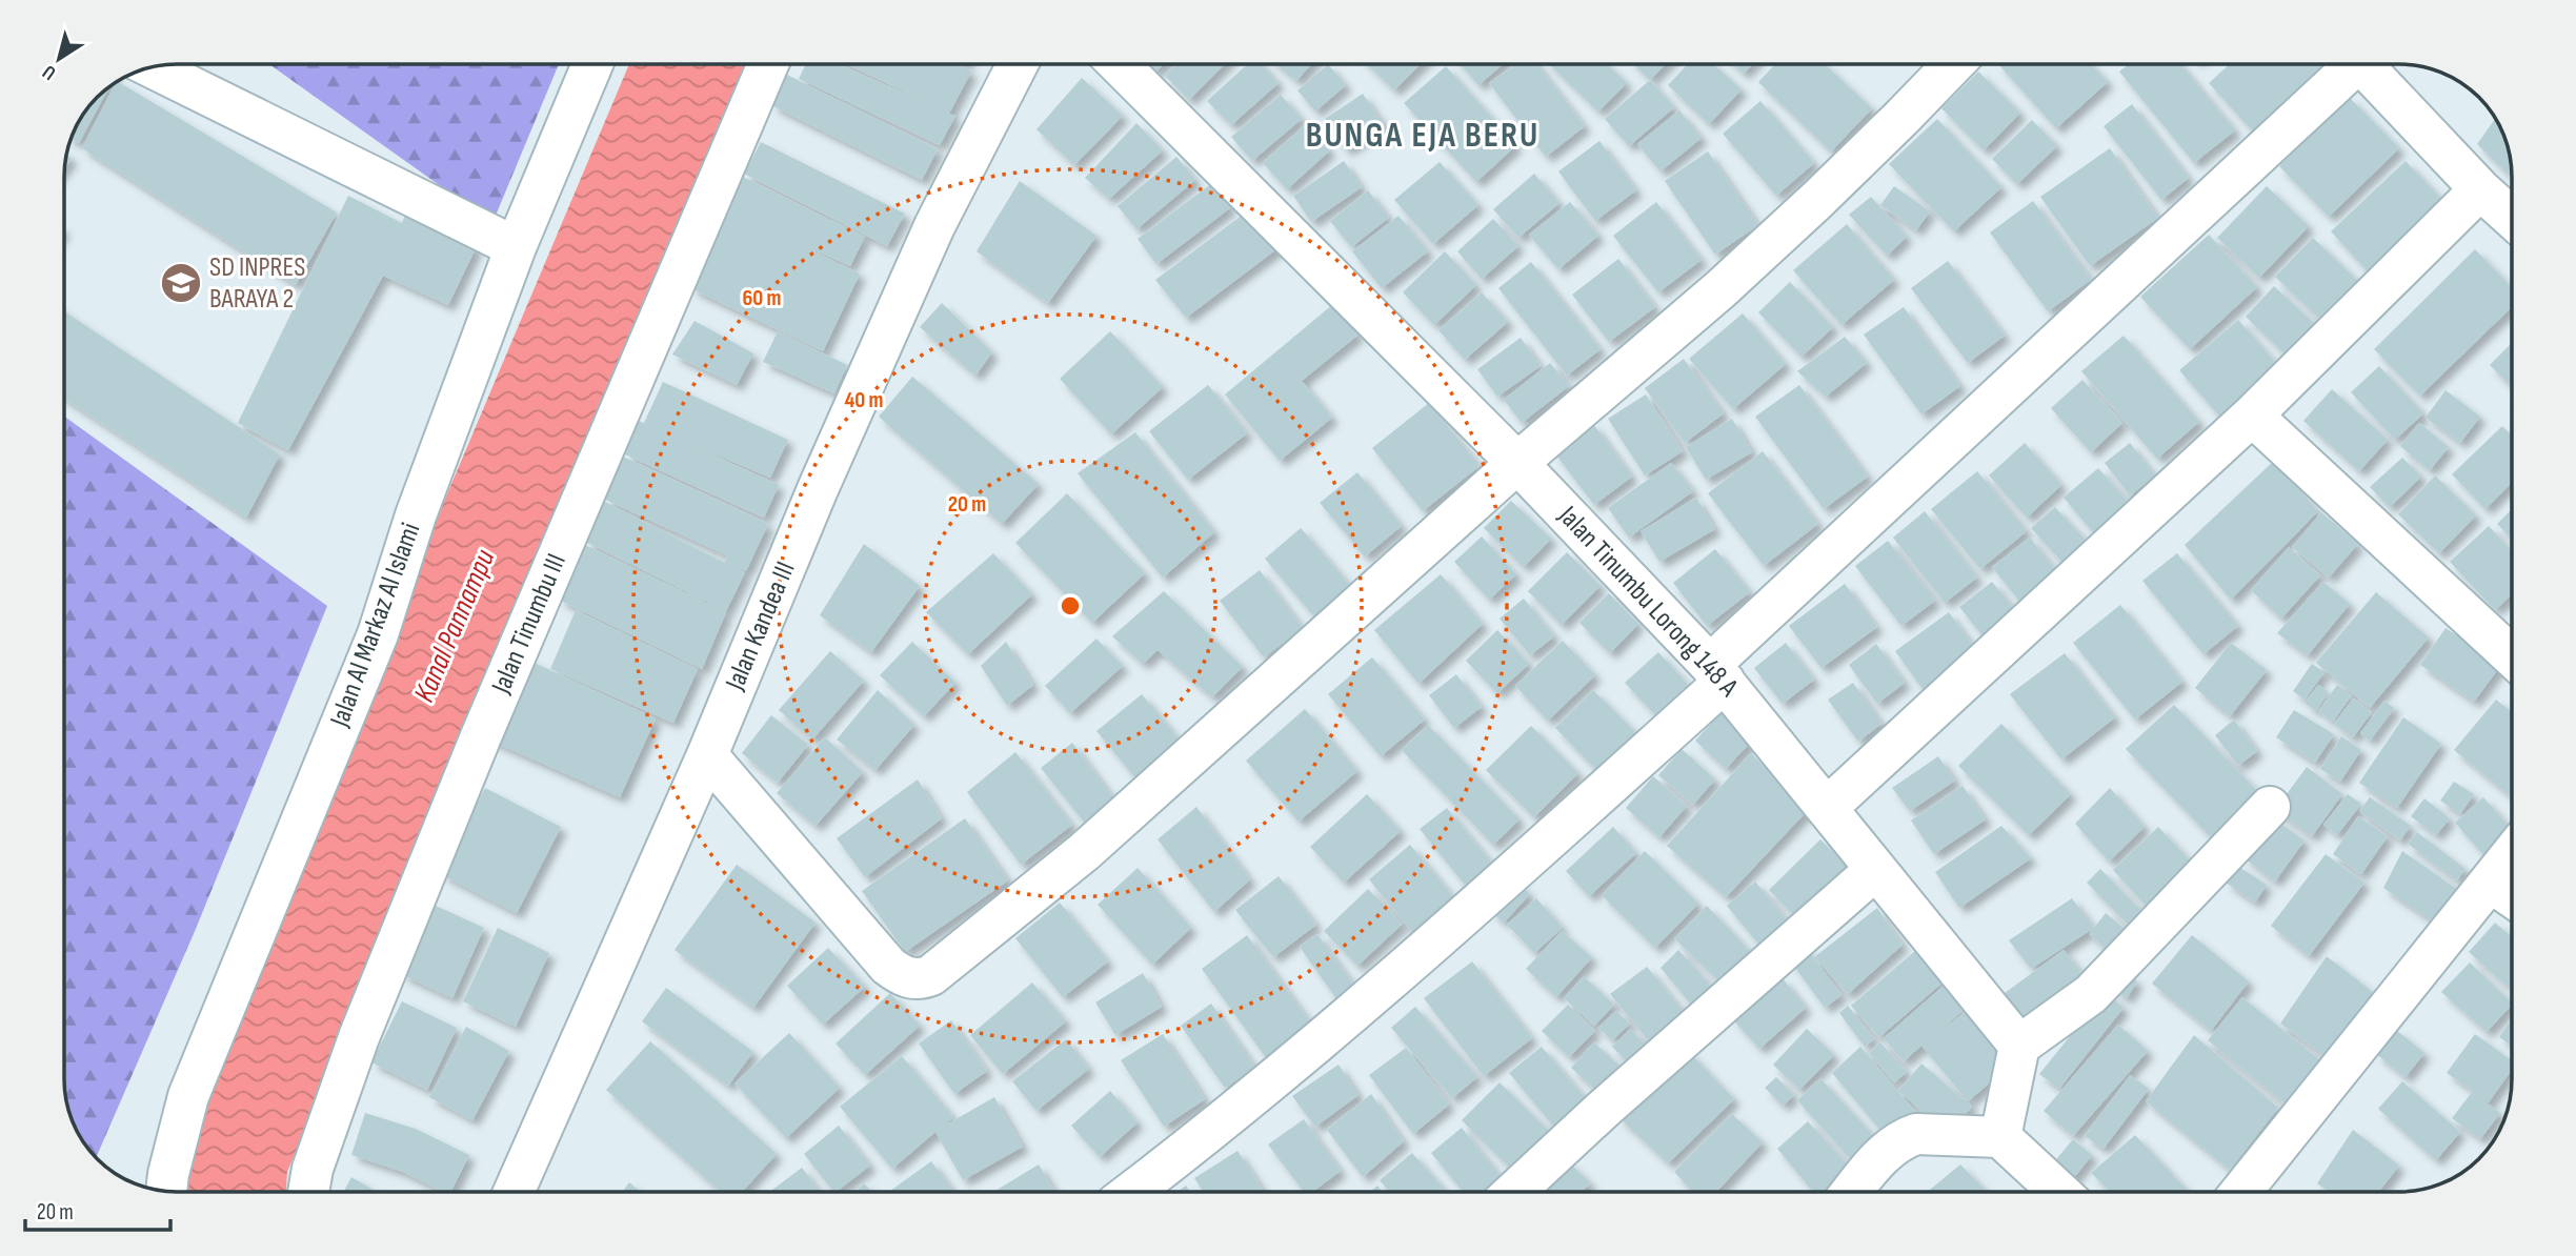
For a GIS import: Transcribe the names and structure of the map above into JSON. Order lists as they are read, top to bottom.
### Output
{
  "streets": {
    "street": [
      "Jalan Tinumbu Lorong 148 A",
      "Jalan Tinumbu III",
      "Jalan Al Markaz Al Islami",
      "Jalan Kandea III"
    ]
  },
  "districts": ["BUNGA EJA BERU"],
  "water": ["Kanal Pannampu"],
  "places": {
    "school or university": ["SD INPRES BARAYA 2"]
  },
  "scale_bar": "20 m",
  "north": "bottom left",
  "rings": ["60 m", "40 m", "20 m"]
}
